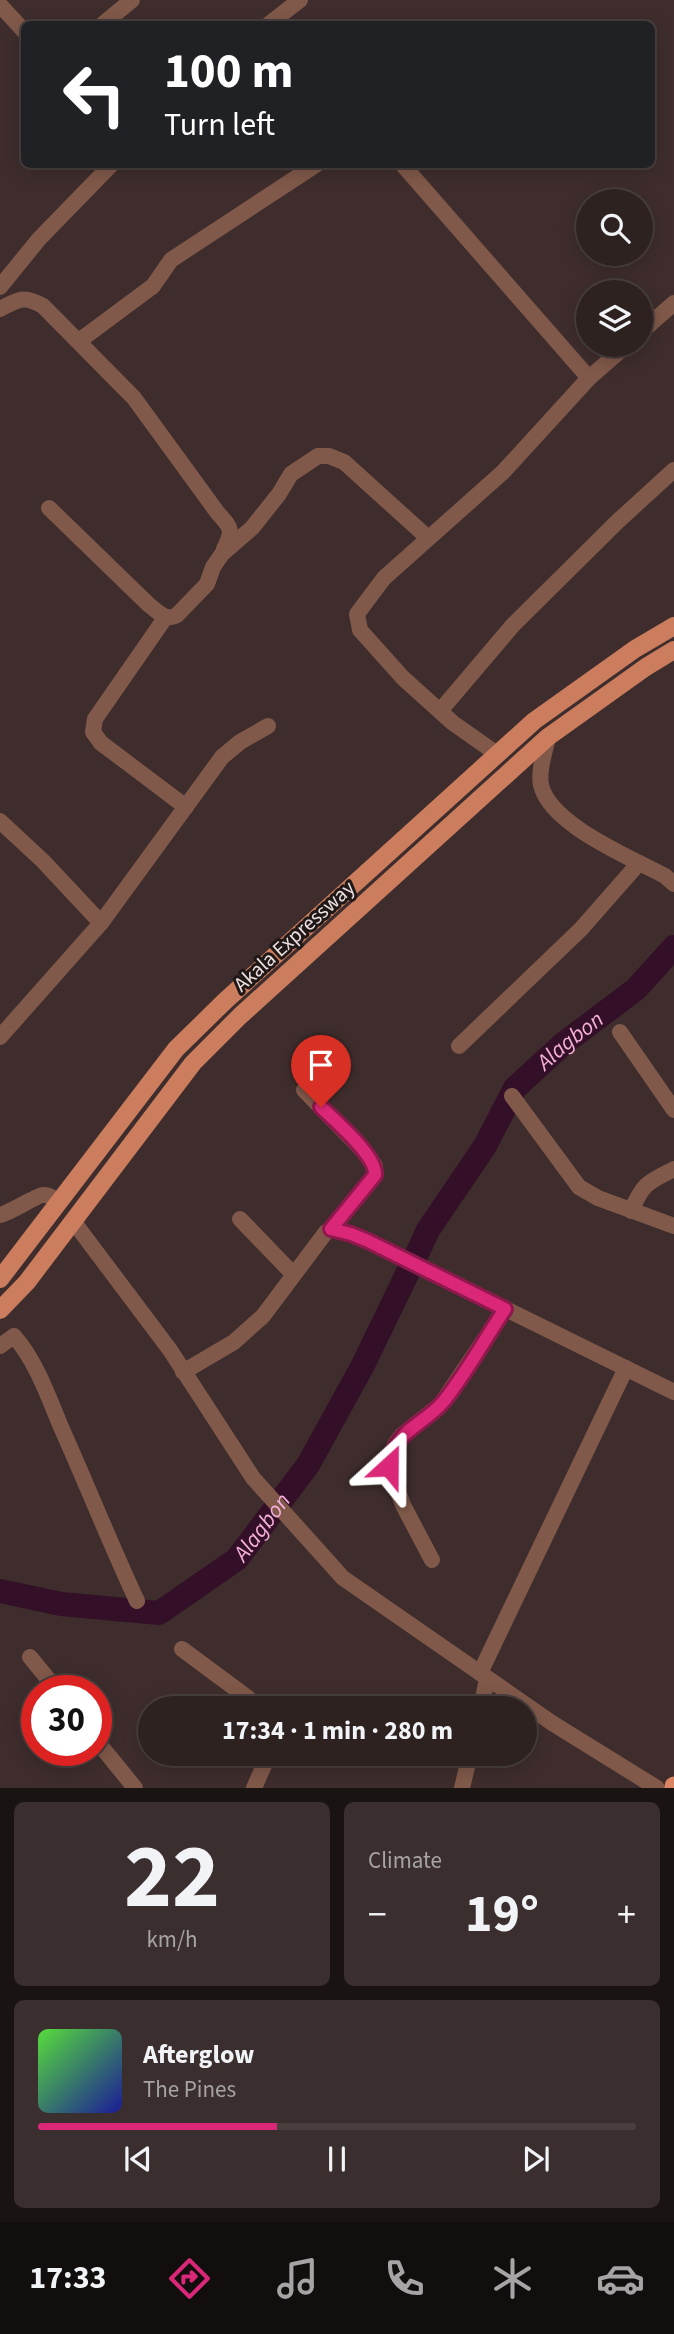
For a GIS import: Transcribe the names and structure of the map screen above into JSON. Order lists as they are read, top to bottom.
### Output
{
  "streets": {
    "main road": ["Akala Expressway"]
  },
  "water": ["Alagbon"],
  "page": {
    "turn": ["100 m", "Turn left"],
    "limit": "30",
    "trip": "17:34 · 1 min · 280 m",
    "tile": [
      ["22", "km/h"],
      "Climate"
    ],
    "heat": ["−", "19°", "+"],
    "song": ["Afterglow", "The Pines"],
    "tabs": "17:33"
  }
}
